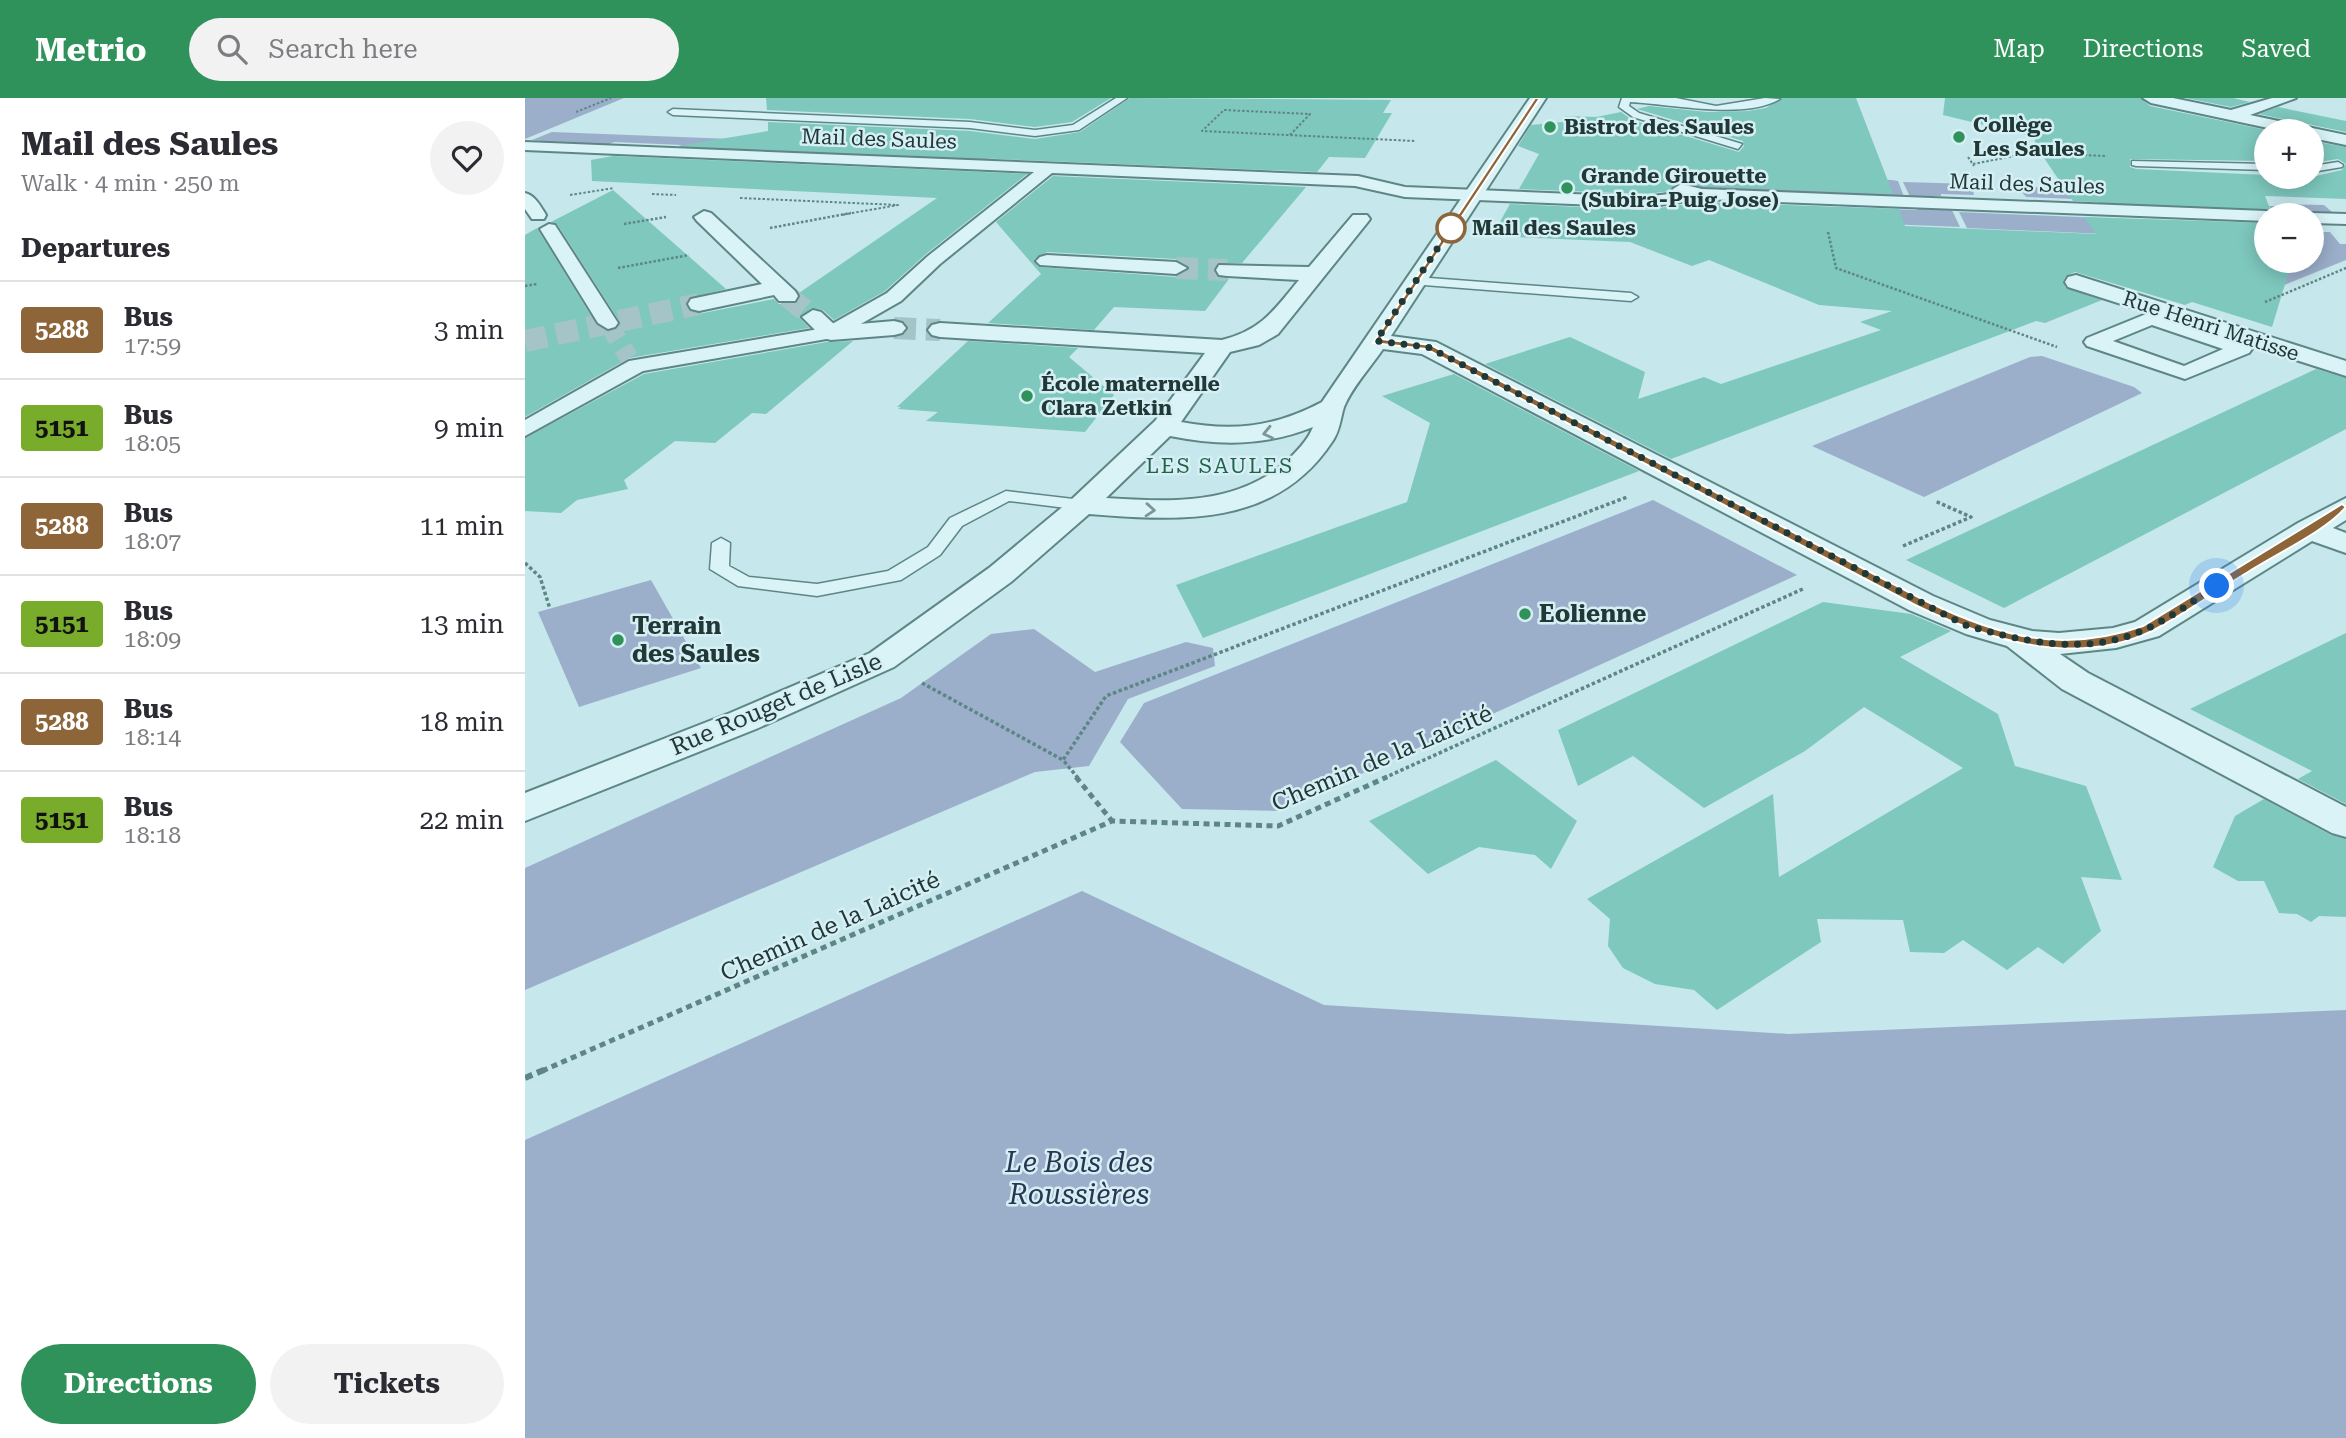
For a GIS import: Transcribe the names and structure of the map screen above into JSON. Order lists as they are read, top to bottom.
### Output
{
  "streets": {
    "street": ["Mail des Saules", "Rue Henri Matisse", "Rue Rouget de Lisle"],
    "path": ["Chemin de la Laicité"]
  },
  "districts": ["LES SAULES"],
  "parks": ["Le Bois des Roussières"],
  "places": [
    "Bistrot des Saules",
    "Collège Les Saules",
    "Grande Girouette (Subira-Puig Jose)",
    "Mail des Saules",
    "École maternelle Clara Zetkin",
    "Eolienne",
    "Terrain des Saules"
  ],
  "lines": ["bus line 5288"],
  "page": {
    "header": "Metrio",
    "search": "Search here",
    "nav": ["Map", "Directions", "Saved"],
    "heading": [
      ["Mail des Saules", "Walk · 4 min · 250 m"],
      "Departures"
    ],
    "map_buttons": ["+", "−"],
    "list": [
      {
        "mark": "5288",
        "name": "Bus",
        "note": "17:59",
        "value": "3 min"
      },
      {
        "mark": "5151",
        "name": "Bus",
        "note": "18:05",
        "value": "9 min"
      },
      {
        "mark": "5288",
        "name": "Bus",
        "note": "18:07",
        "value": "11 min"
      },
      {
        "mark": "5151",
        "name": "Bus",
        "note": "18:09",
        "value": "13 min"
      },
      {
        "mark": "5288",
        "name": "Bus",
        "note": "18:14",
        "value": "18 min"
      },
      {
        "mark": "5151",
        "name": "Bus",
        "note": "18:18",
        "value": "22 min"
      }
    ],
    "buttons": ["Directions", "Tickets"]
  }
}
